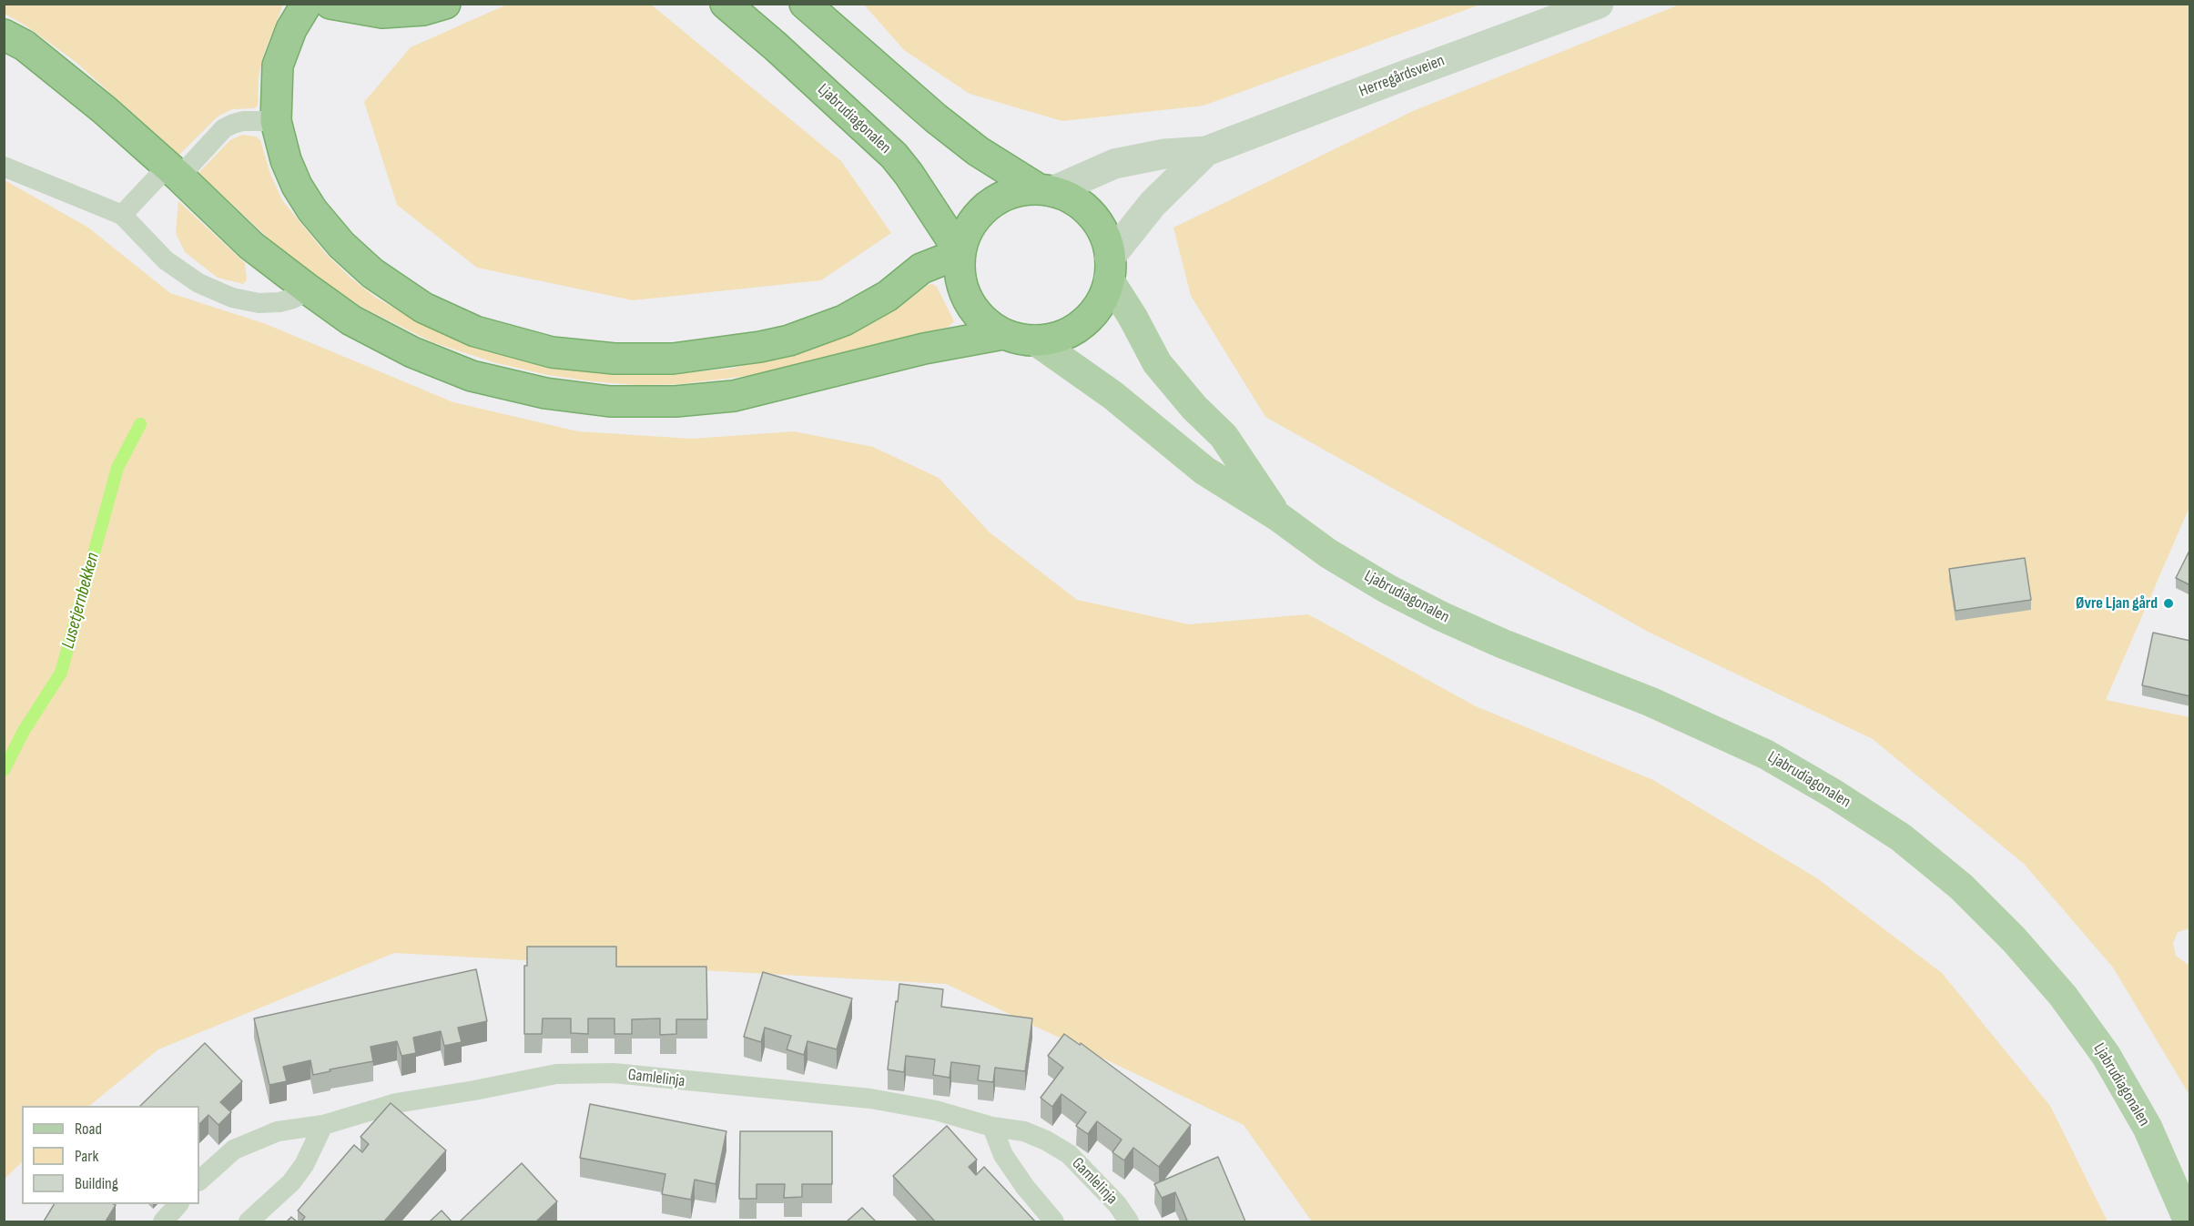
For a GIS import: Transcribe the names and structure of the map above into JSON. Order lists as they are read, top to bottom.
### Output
{
  "streets": {
    "highway": ["Ljabrudiagonalen"],
    "street": ["Herregårdsveien"],
    "lane": ["Gamlelinja"]
  },
  "crossings": [
    ["Herregårdsveien", "Ljabrudiagonalen"]
  ],
  "water": ["Lusetjernbekken"],
  "places": ["Øvre Ljan gård"],
  "legend": ["Road", "Park", "Building"]
}
